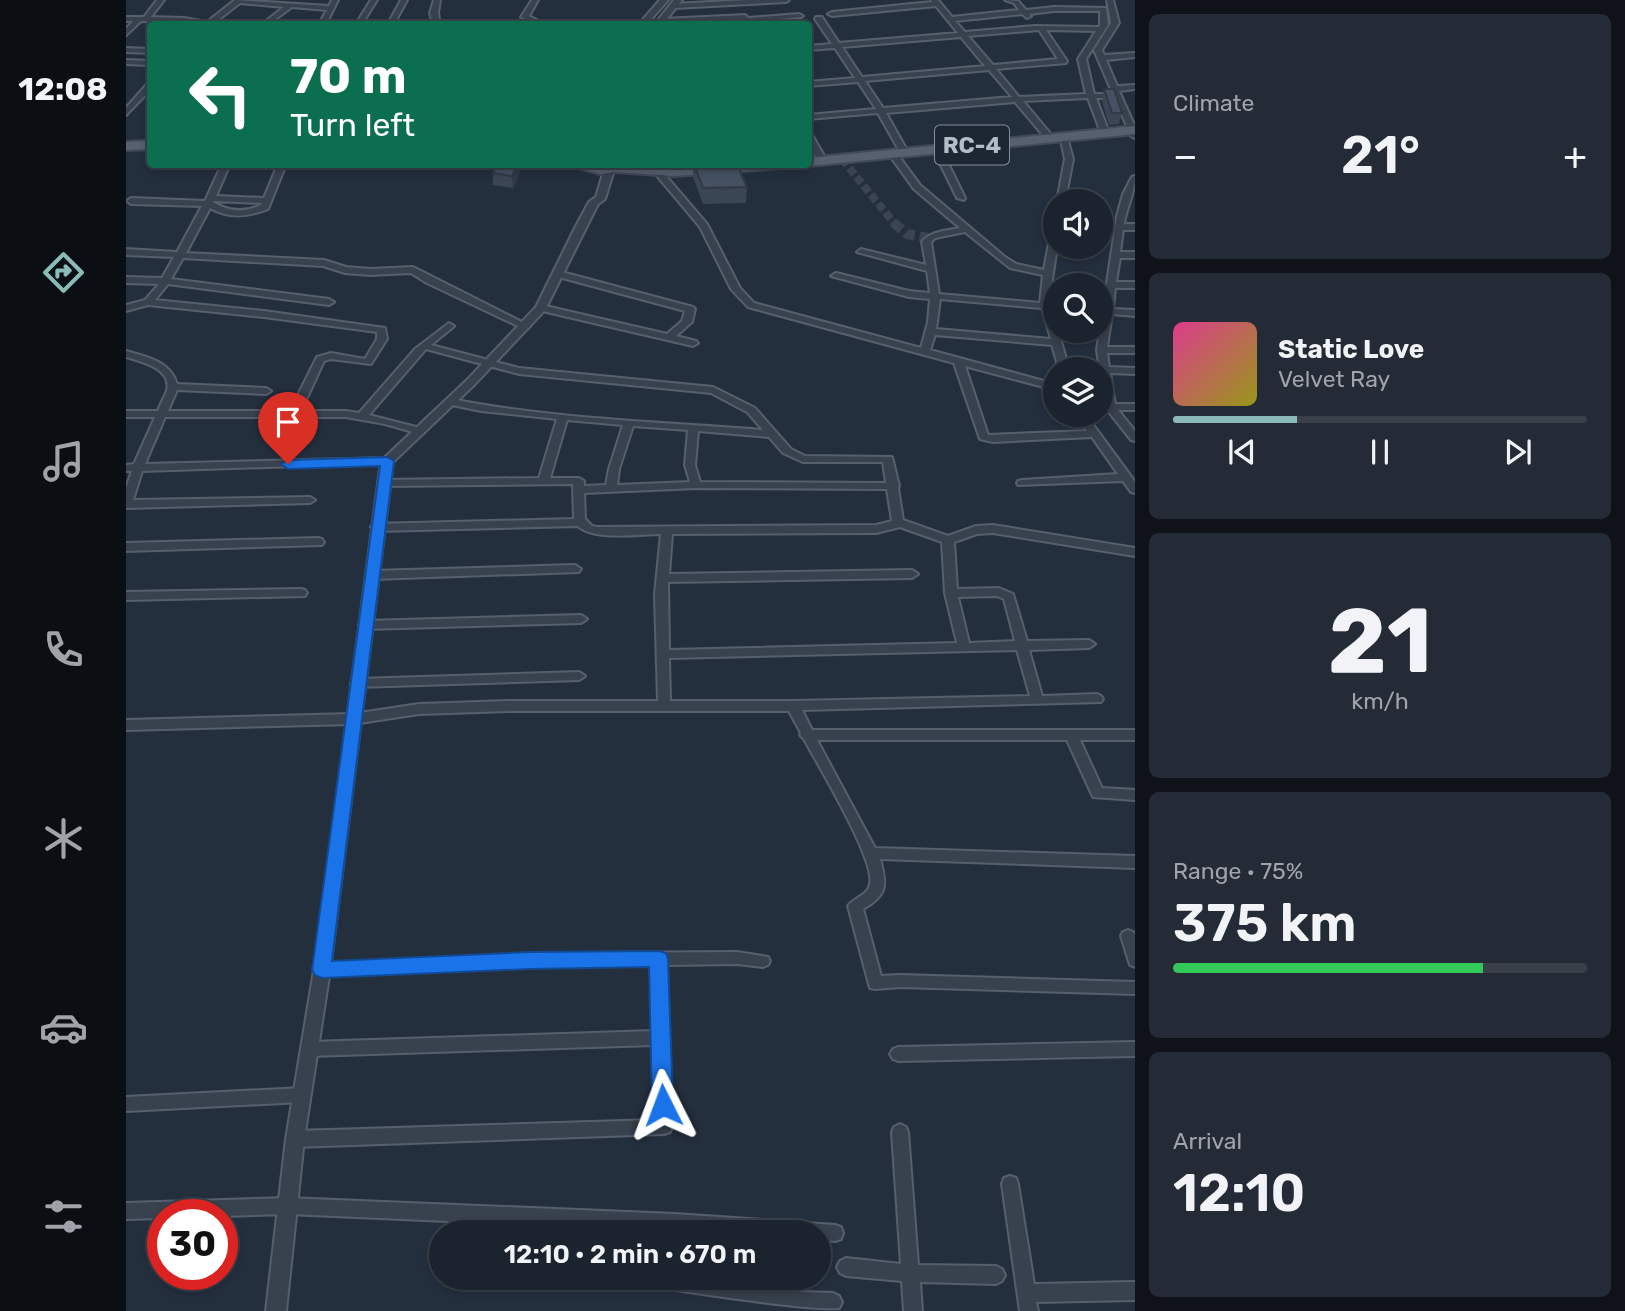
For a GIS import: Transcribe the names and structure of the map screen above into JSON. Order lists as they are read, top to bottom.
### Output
{
  "streets": {
    "main road": ["RC-4"]
  },
  "page": {
    "tabs": "12:08",
    "tile": [
      "Climate",
      ["21", "km/h"],
      ["Range · 75%", "375 km"],
      ["Arrival", "12:10"]
    ],
    "turn": ["70 m", "Turn left"],
    "heat": ["−", "21°", "+"],
    "song": ["Static Love", "Velvet Ray"],
    "limit": "30",
    "trip": "12:10 · 2 min · 670 m"
  }
}
